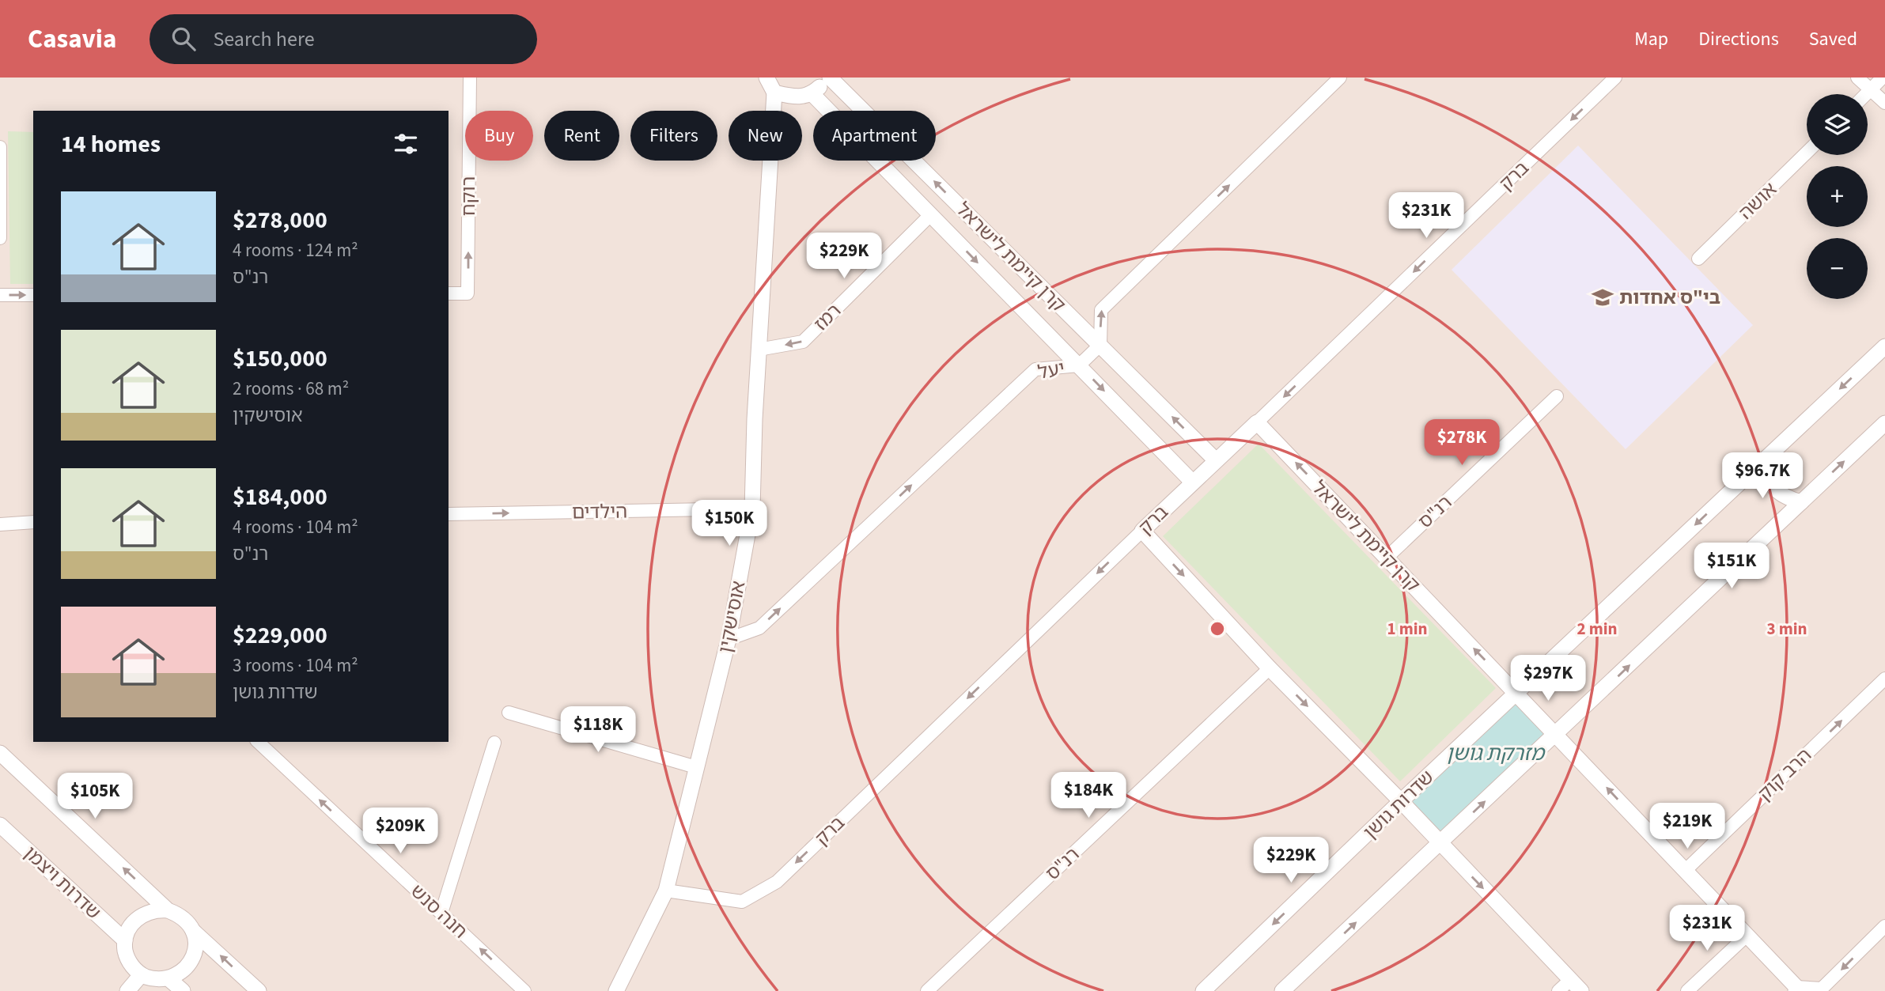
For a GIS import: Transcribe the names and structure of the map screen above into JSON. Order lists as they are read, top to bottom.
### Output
{
  "streets": {
    "street": [
      "ברק",
      "רוקח",
      "אושה",
      "קרן קיימת לישראל",
      "רמז",
      "יעל",
      "הילדים",
      "רנ\"ס",
      "אוסישקין",
      "הרב קוק",
      "שדרות גושן",
      "שדרות ויצמן",
      "חנה סנש"
    ]
  },
  "crossings": [
    ["ברק", "קרן קיימת לישראל"],
    ["ברק", "אוסישקין"],
    ["קרן קיימת לישראל", "רמז"],
    ["קרן קיימת לישראל", "יעל"],
    ["קרן קיימת לישראל", "רנ\"ס"],
    ["קרן קיימת לישראל", "הרב קוק"],
    ["קרן קיימת לישראל", "שדרות גושן"],
    ["רמז", "אוסישקין"],
    ["יעל", "אוסישקין"],
    ["הילדים", "אוסישקין"]
  ],
  "one_way": [
    "ברק",
    "רוקח",
    "רמז",
    "יעל",
    "הילדים",
    "הרב קוק",
    "חנה סנש"
  ],
  "water": ["מזרקת גושן"],
  "places": {
    "school or university": ["בי\"ס אחדות"]
  },
  "page": {
    "header": "Casavia",
    "search": "Search here",
    "nav": ["Map", "Directions", "Saved"],
    "map_buttons": ["+", "−"],
    "chip": [
      "Buy",
      "Rent",
      "Filters",
      "New",
      "Apartment"
    ],
    "heading": "14 homes",
    "list": [
      {
        "name": "$278,000",
        "note": "4 rooms · 124 m² · רנ\"ס"
      },
      {
        "name": "$150,000",
        "note": "2 rooms · 68 m² · אוסישקין"
      },
      {
        "name": "$184,000",
        "note": "4 rooms · 104 m² · רנ\"ס"
      },
      {
        "name": "$229,000",
        "note": "3 rooms · 104 m² · שדרות גושן"
      }
    ],
    "price": [
      "$231K",
      "$229K",
      "$278K",
      "$96.7K",
      "$150K",
      "$151K",
      "$297K",
      "$118K",
      "$184K",
      "$105K",
      "$219K",
      "$209K",
      "$229K",
      "$231K"
    ]
  },
  "rings": ["1 min", "2 min", "3 min"]
}
